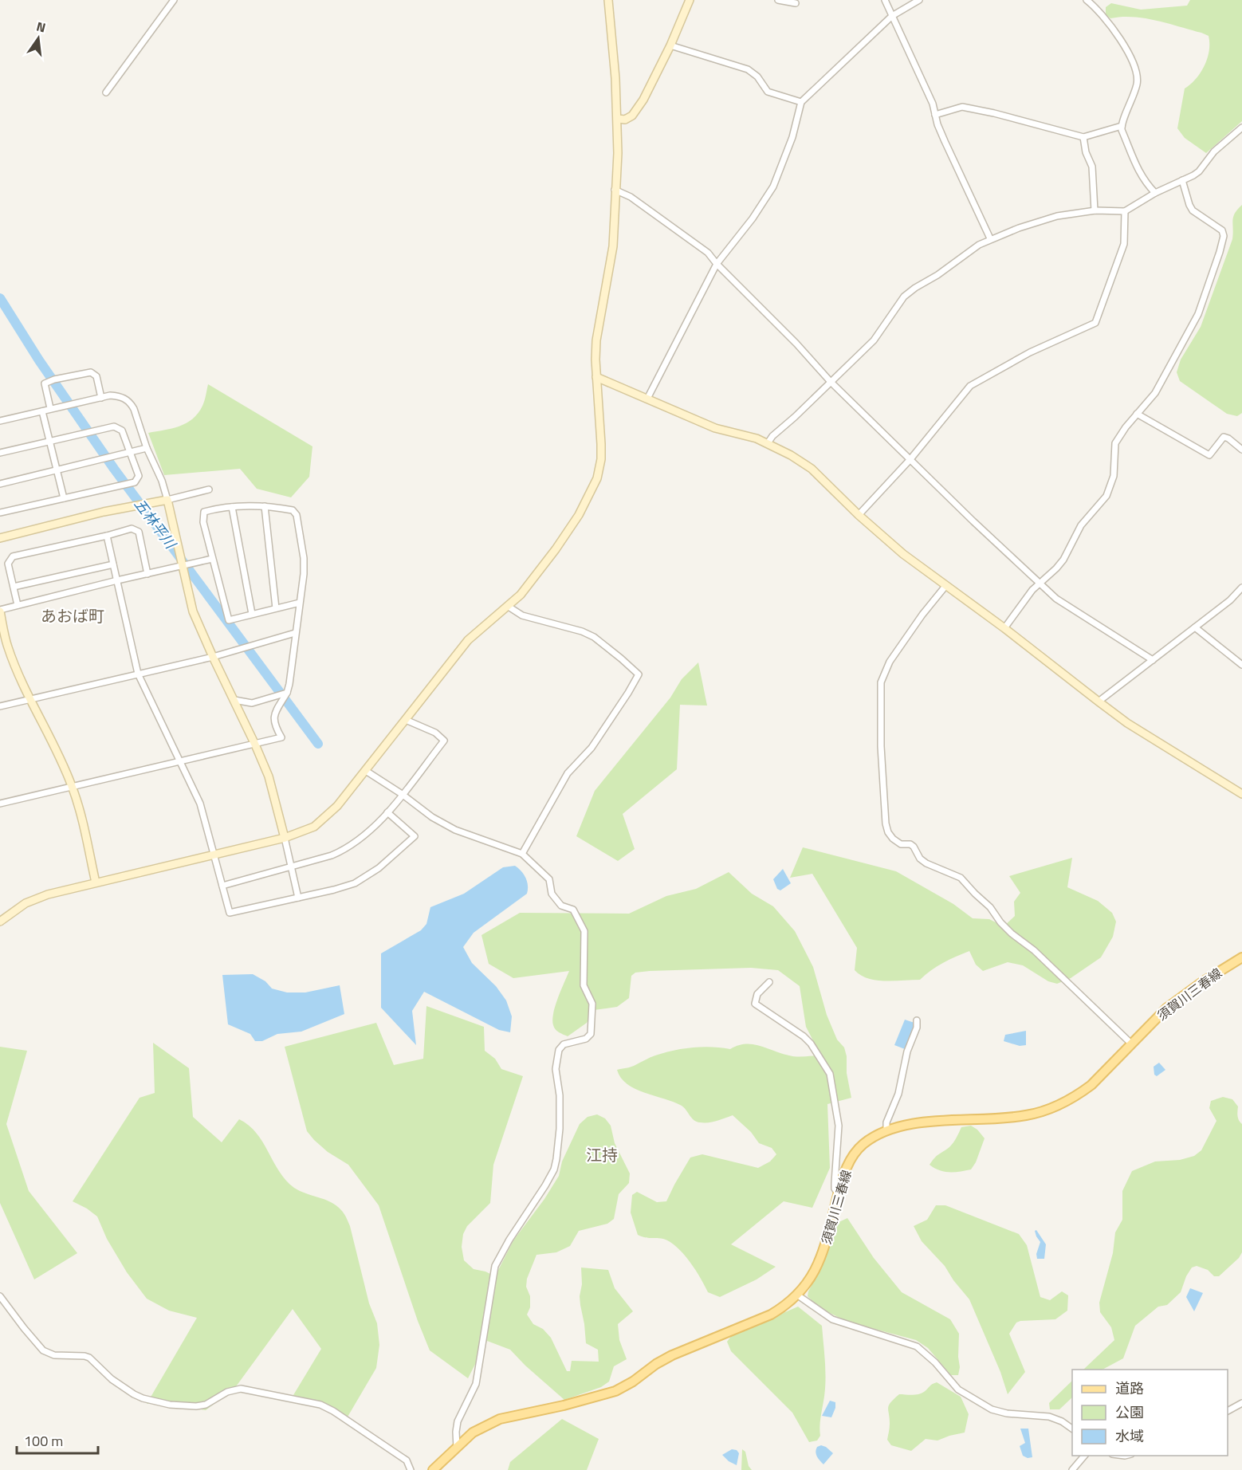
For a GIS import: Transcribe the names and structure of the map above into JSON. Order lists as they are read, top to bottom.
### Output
{
  "streets": {
    "main road": ["須賀川三春線"]
  },
  "districts": ["あおば町", "江持"],
  "water": ["五林平川"],
  "legend": ["道路", "公園", "水域"],
  "scale_bar": "100 m",
  "north": "top"
}
